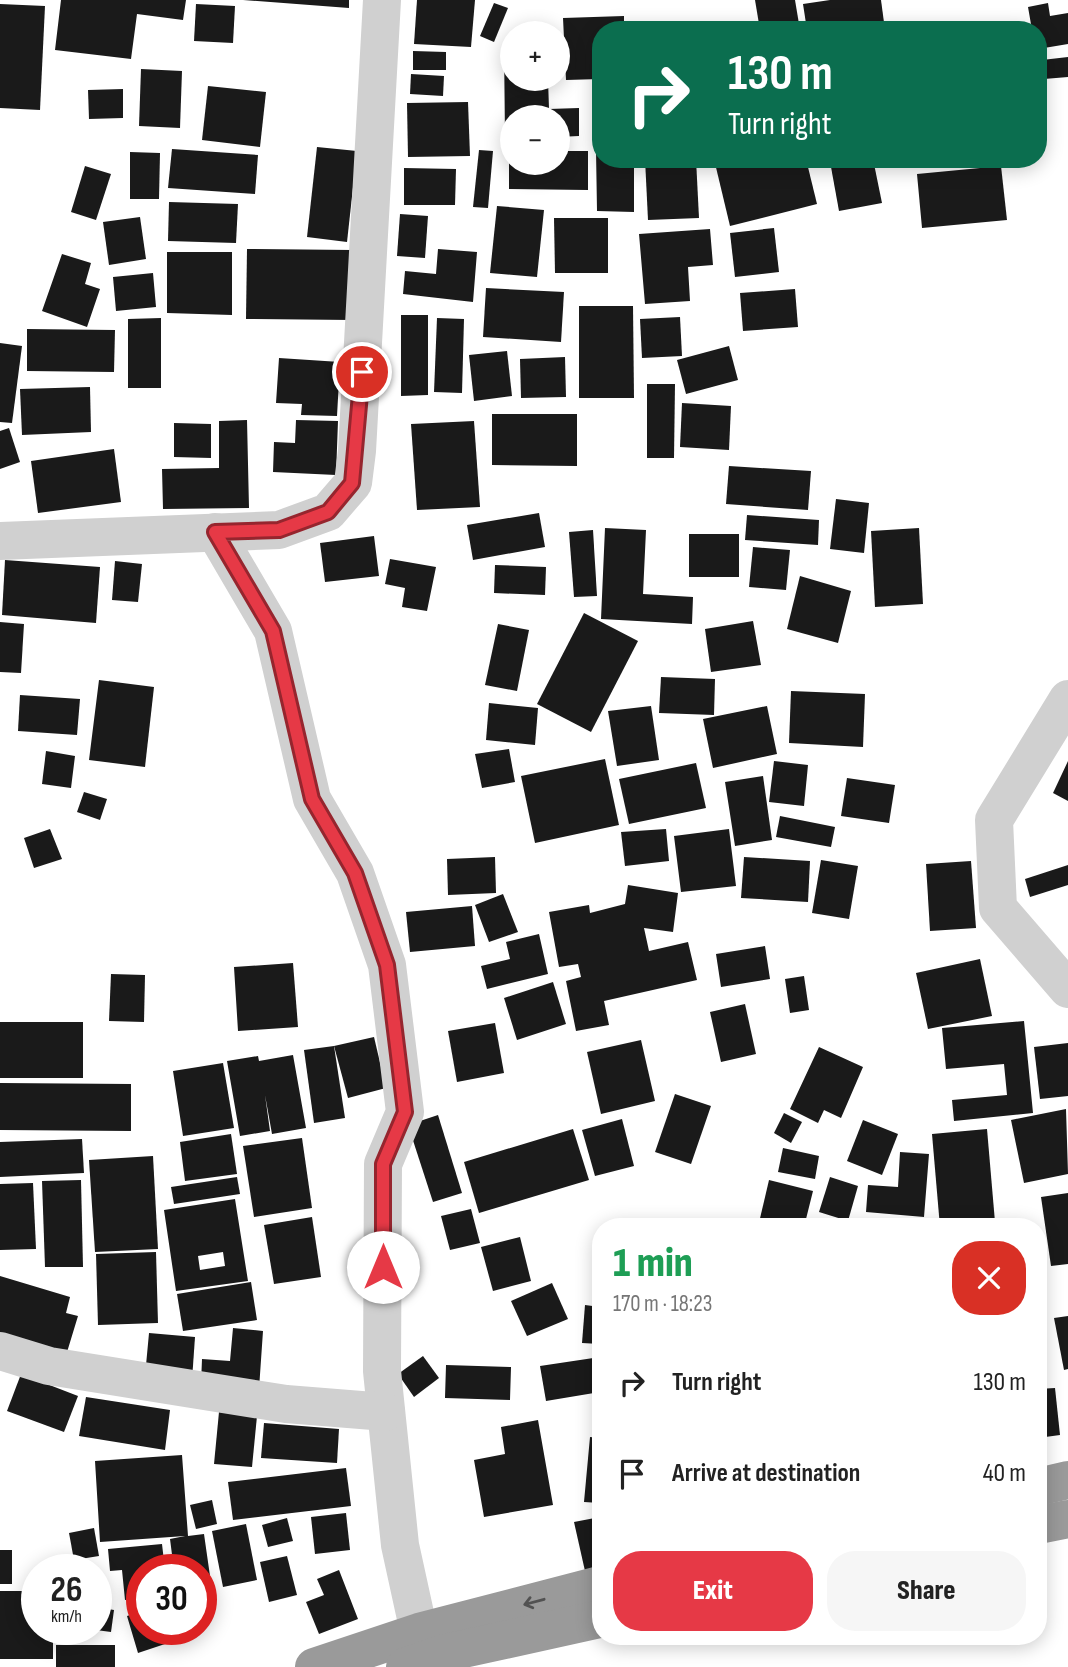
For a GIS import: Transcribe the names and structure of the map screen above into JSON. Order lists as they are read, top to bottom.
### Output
{
  "page": {
    "map_buttons": ["+", "−"],
    "turn": ["130 m", "Turn right"],
    "heading": ["1 min", "170 m · 18:23"],
    "list": [
      {
        "name": "Turn right",
        "value": "130 m"
      },
      {
        "name": "Arrive at destination",
        "value": "40 m"
      }
    ],
    "buttons": ["Exit", "Share"],
    "speed": "26 km/h",
    "limit": "30"
  }
}
